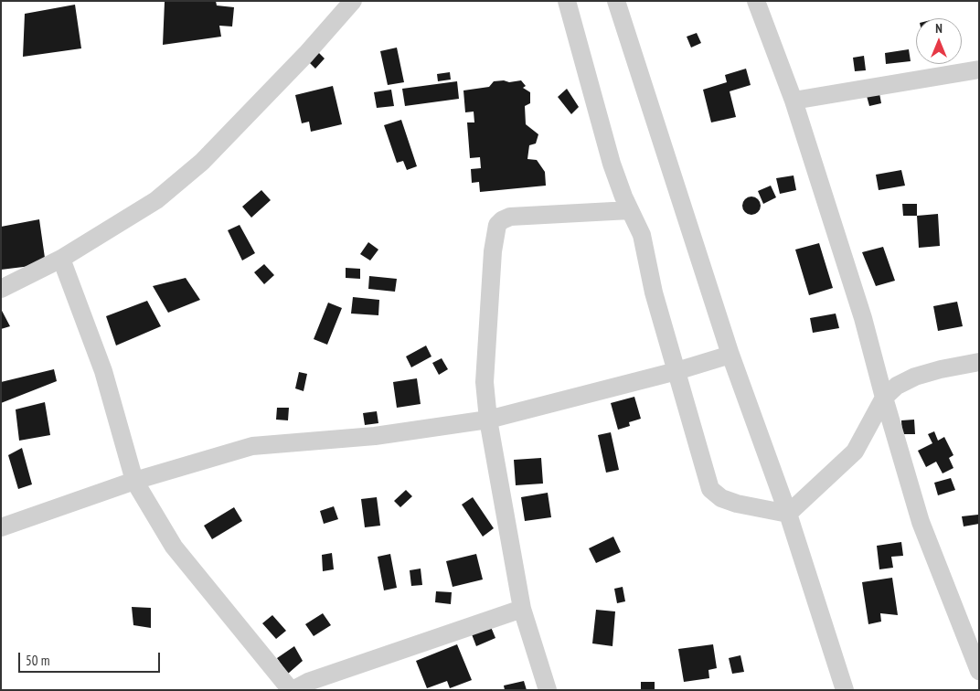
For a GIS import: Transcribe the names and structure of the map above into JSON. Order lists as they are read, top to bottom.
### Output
{
  "scale_bar": "50 m",
  "north": "top"
}
